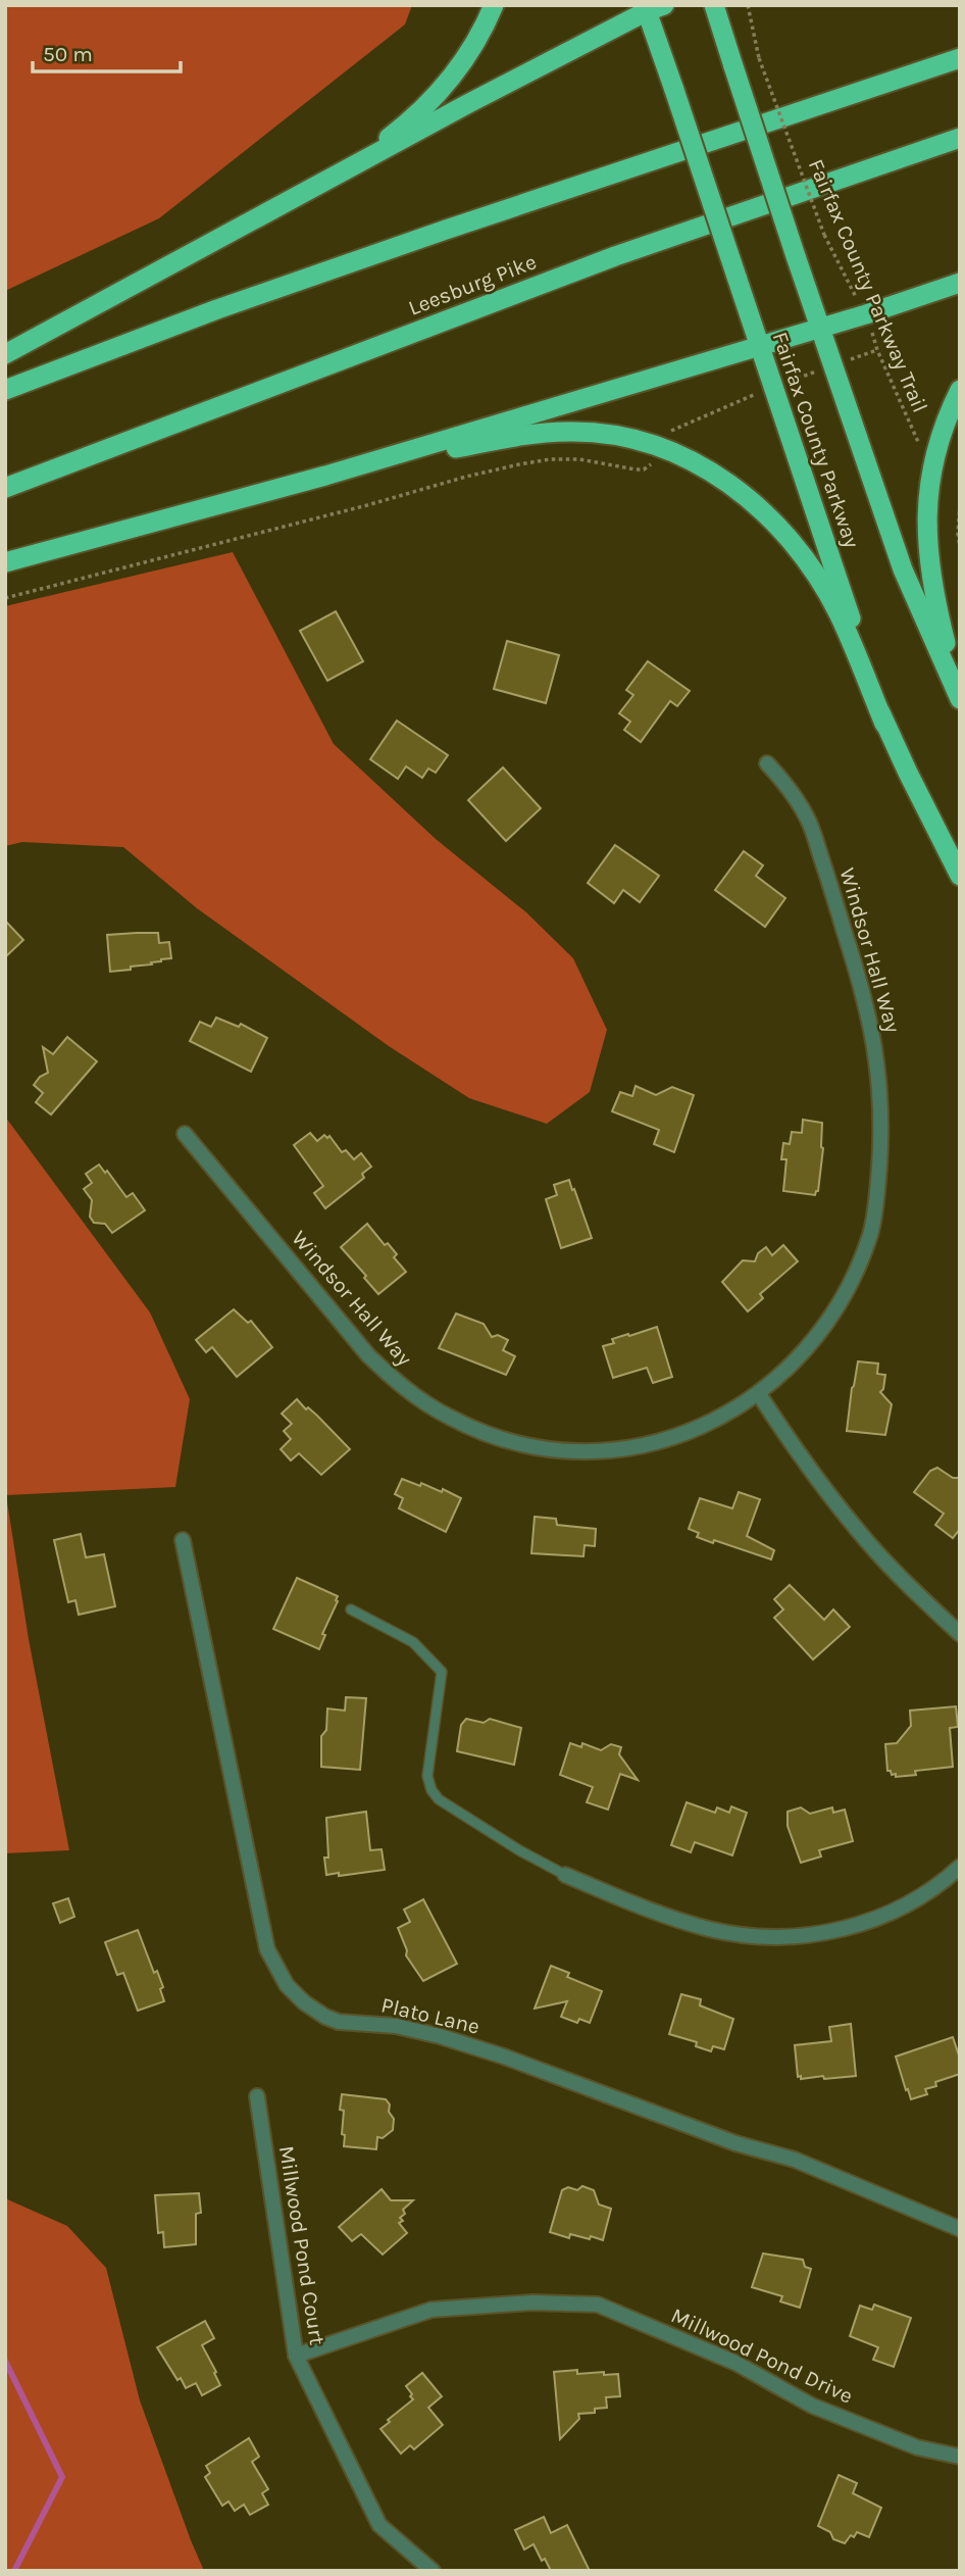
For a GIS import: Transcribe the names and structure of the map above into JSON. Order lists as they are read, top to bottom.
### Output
{
  "streets": {
    "highway": ["Leesburg Pike", "Fairfax County Parkway"],
    "street": [
      "Windsor Hall Way",
      "Plato Lane",
      "Millwood Pond Court",
      "Millwood Pond Drive"
    ],
    "path": ["Fairfax County Parkway Trail"]
  },
  "crossings": [
    ["Millwood Pond Court", "Millwood Pond Drive"]
  ],
  "scale_bar": "50 m"
}
